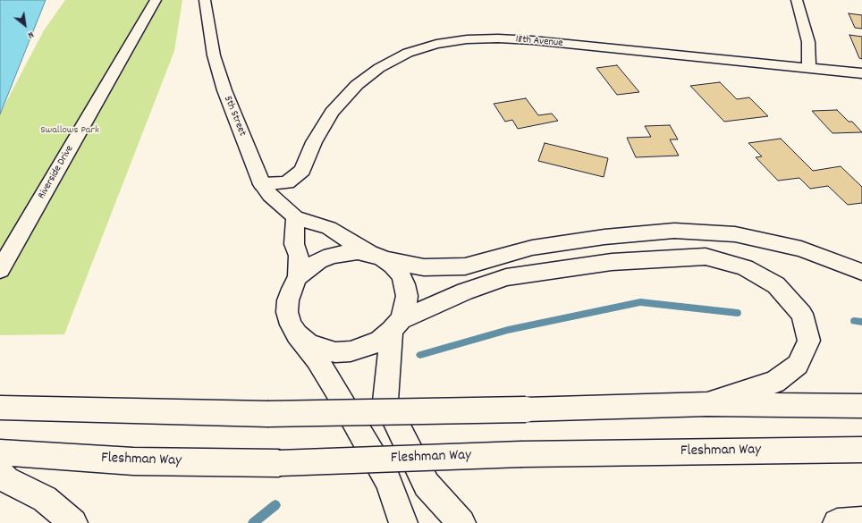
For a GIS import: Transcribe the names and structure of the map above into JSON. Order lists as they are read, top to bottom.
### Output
{
  "streets": {
    "main road": [
      "18th Avenue",
      "5th Street",
      "Riverside Drive",
      "Fleshman Way"
    ]
  },
  "crossings": [
    ["18th Avenue", "5th Street"]
  ],
  "parks": ["Swallows Park"],
  "north": "bottom right"
}
